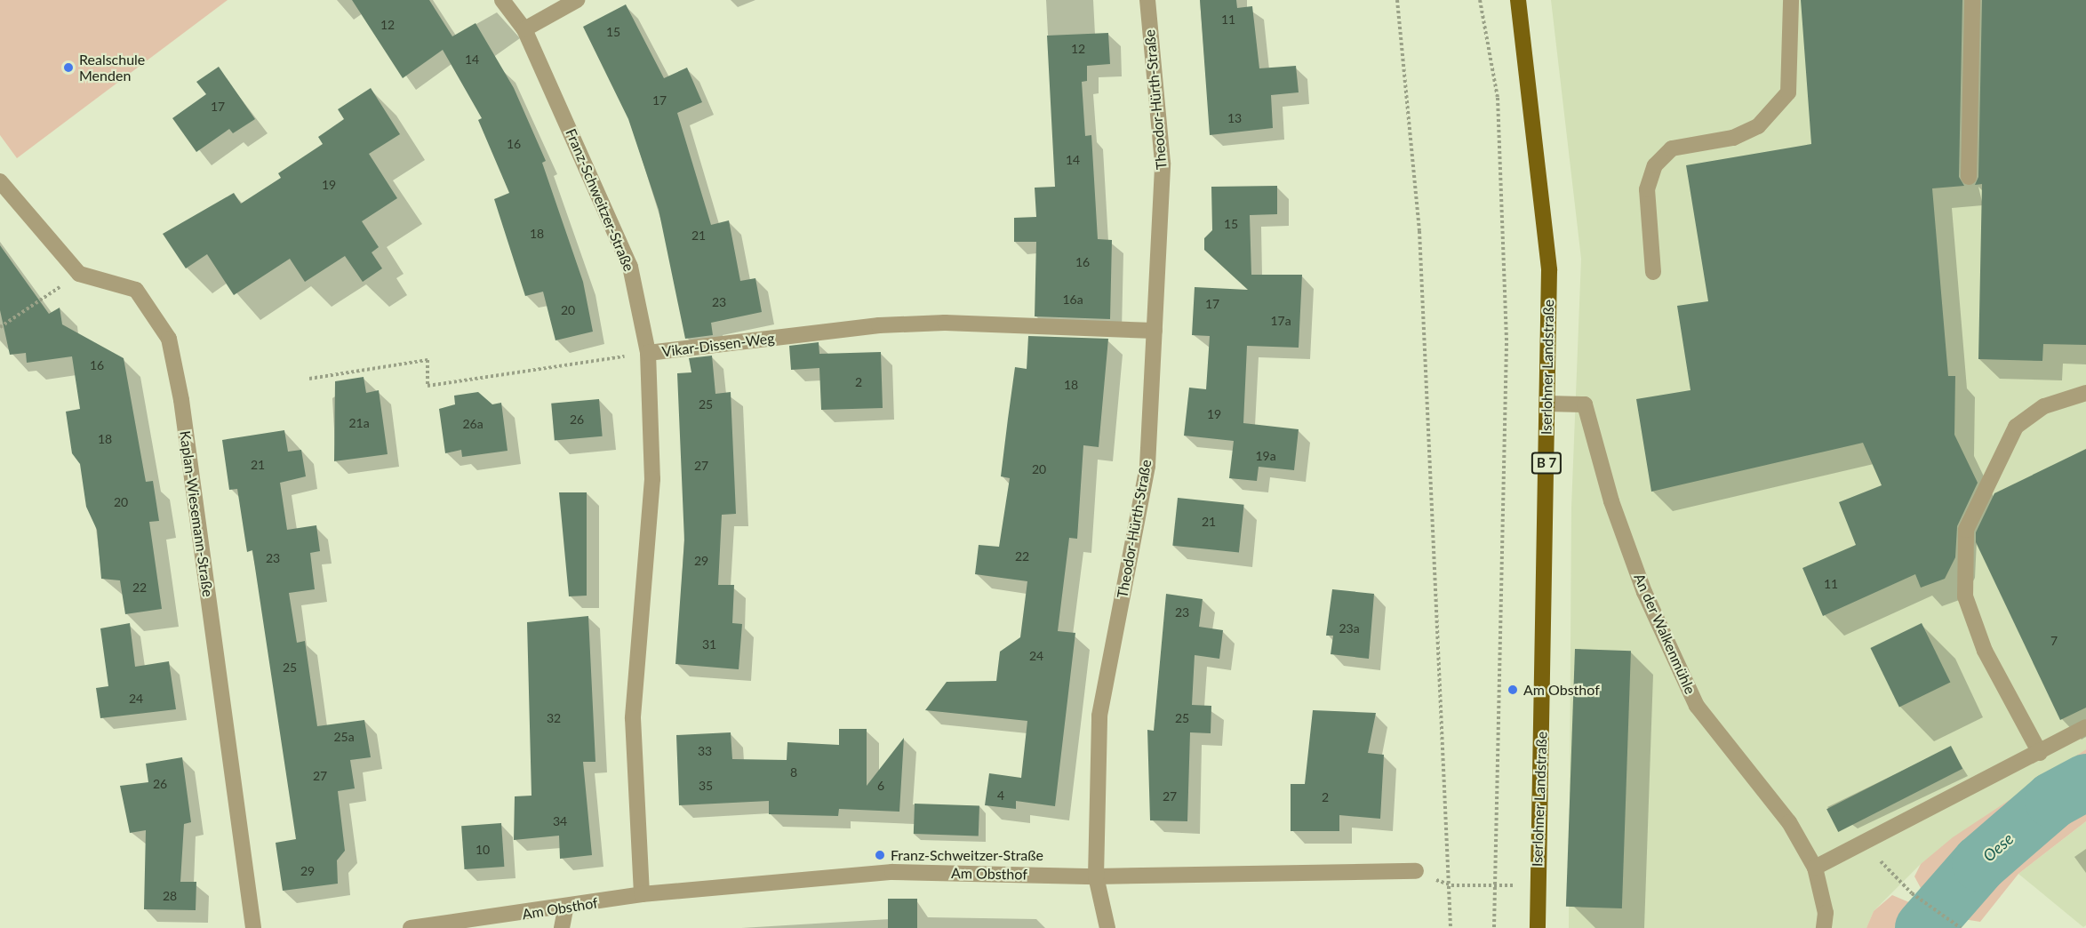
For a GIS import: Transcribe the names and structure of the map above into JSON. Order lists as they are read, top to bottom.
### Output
{
  "streets": {
    "main road": ["Iserlohner Landstraße", "B 7"],
    "street": [
      "Theodor-Hürth-Straße",
      "Franz-Schweitzer-Straße",
      "Vikar-Dissen-Weg",
      "Kaplan-Wiesemann-Straße",
      "An der Walkenmühle",
      "Am Obsthof"
    ]
  },
  "crossings": [
    ["Theodor-Hürth-Straße", "Vikar-Dissen-Weg"],
    ["Theodor-Hürth-Straße", "Am Obsthof"],
    ["Franz-Schweitzer-Straße", "Vikar-Dissen-Weg"],
    ["Franz-Schweitzer-Straße", "Am Obsthof"],
    ["Iserlohner Landstraße", "An der Walkenmühle"]
  ],
  "water": ["Oese"],
  "places": ["Realschule Menden", "Am Obsthof", "Franz-Schweitzer-Straße"],
  "house_numbers": [
    "11",
    "12",
    "15",
    "12",
    "14",
    "17",
    "17",
    "13",
    "16",
    "14",
    "19",
    "15",
    "18",
    "21",
    "16",
    "16a",
    "23",
    "17",
    "20",
    "17a",
    "16",
    "2",
    "18",
    "25",
    "19",
    "26",
    "21a",
    "26a",
    "18",
    "19a",
    "21",
    "27",
    "20",
    "20",
    "21",
    "22",
    "23",
    "29",
    "11",
    "22",
    "23",
    "23a",
    "7",
    "31",
    "24",
    "25",
    "24",
    "32",
    "25",
    "25a",
    "33",
    "8",
    "27",
    "26",
    "35",
    "6",
    "4",
    "27",
    "2",
    "34",
    "10",
    "29",
    "28"
  ]
}
